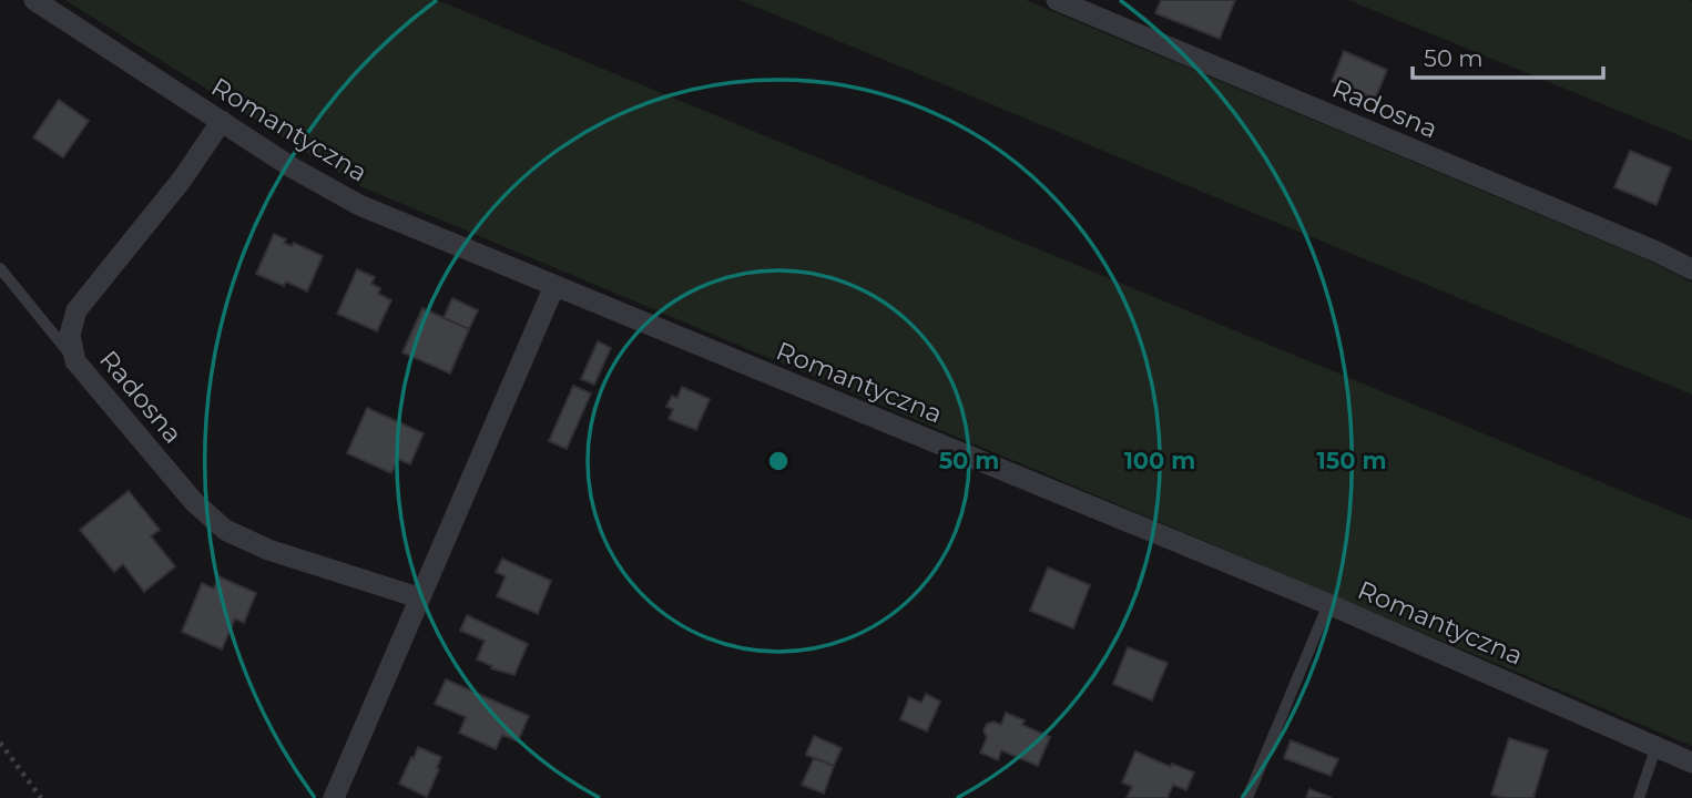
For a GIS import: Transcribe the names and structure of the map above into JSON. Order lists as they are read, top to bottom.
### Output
{
  "streets": {
    "street": ["Radosna", "Romantyczna"]
  },
  "crossings": [
    ["Radosna", "Romantyczna"]
  ],
  "scale_bar": "50 m",
  "rings": ["50 m", "100 m", "150 m"]
}
